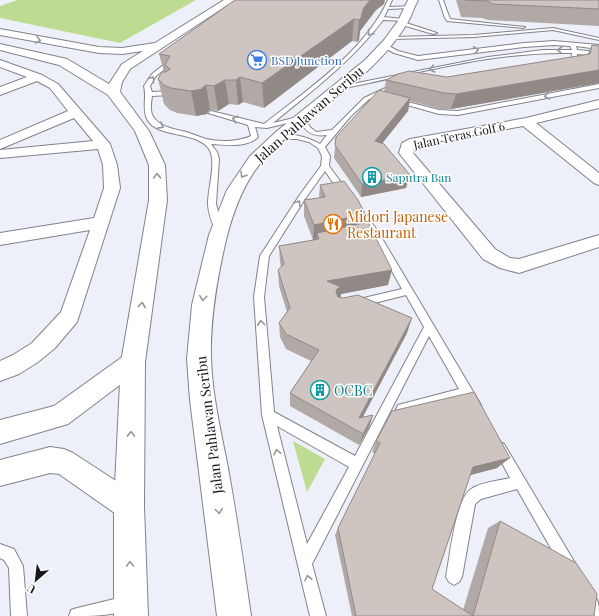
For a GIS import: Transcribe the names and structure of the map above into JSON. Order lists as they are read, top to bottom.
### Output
{
  "streets": {
    "main road": ["Jalan Pahlawan Seribu"],
    "street": ["Jalan Teras Golf 6"]
  },
  "places": {
    "supermarket": ["BSD Junction"],
    "building": ["Saputra Ban", "OCBC"],
    "restaurant": ["Midori Japanese Restaurant"]
  },
  "north": "bottom left"
}
